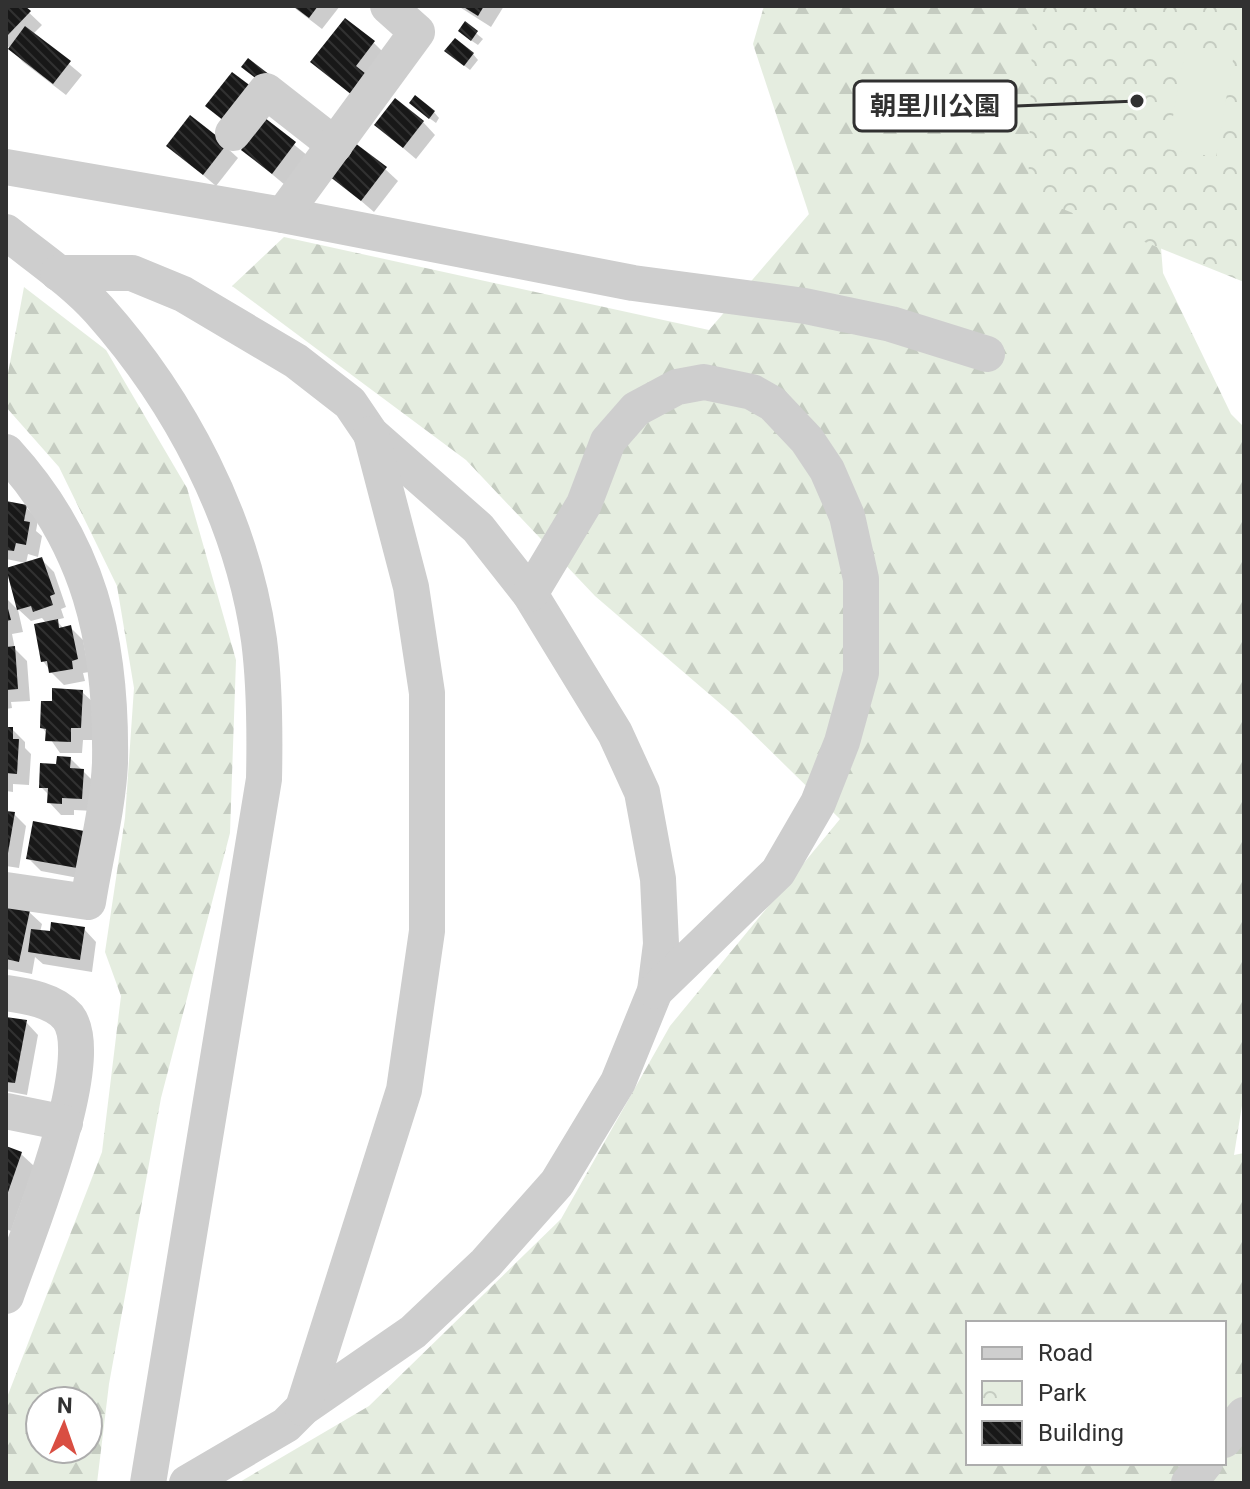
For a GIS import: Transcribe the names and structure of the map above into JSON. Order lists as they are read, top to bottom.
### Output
{
  "places": ["朝里川公園"],
  "legend": ["Road", "Park", "Building"],
  "north": "top"
}
